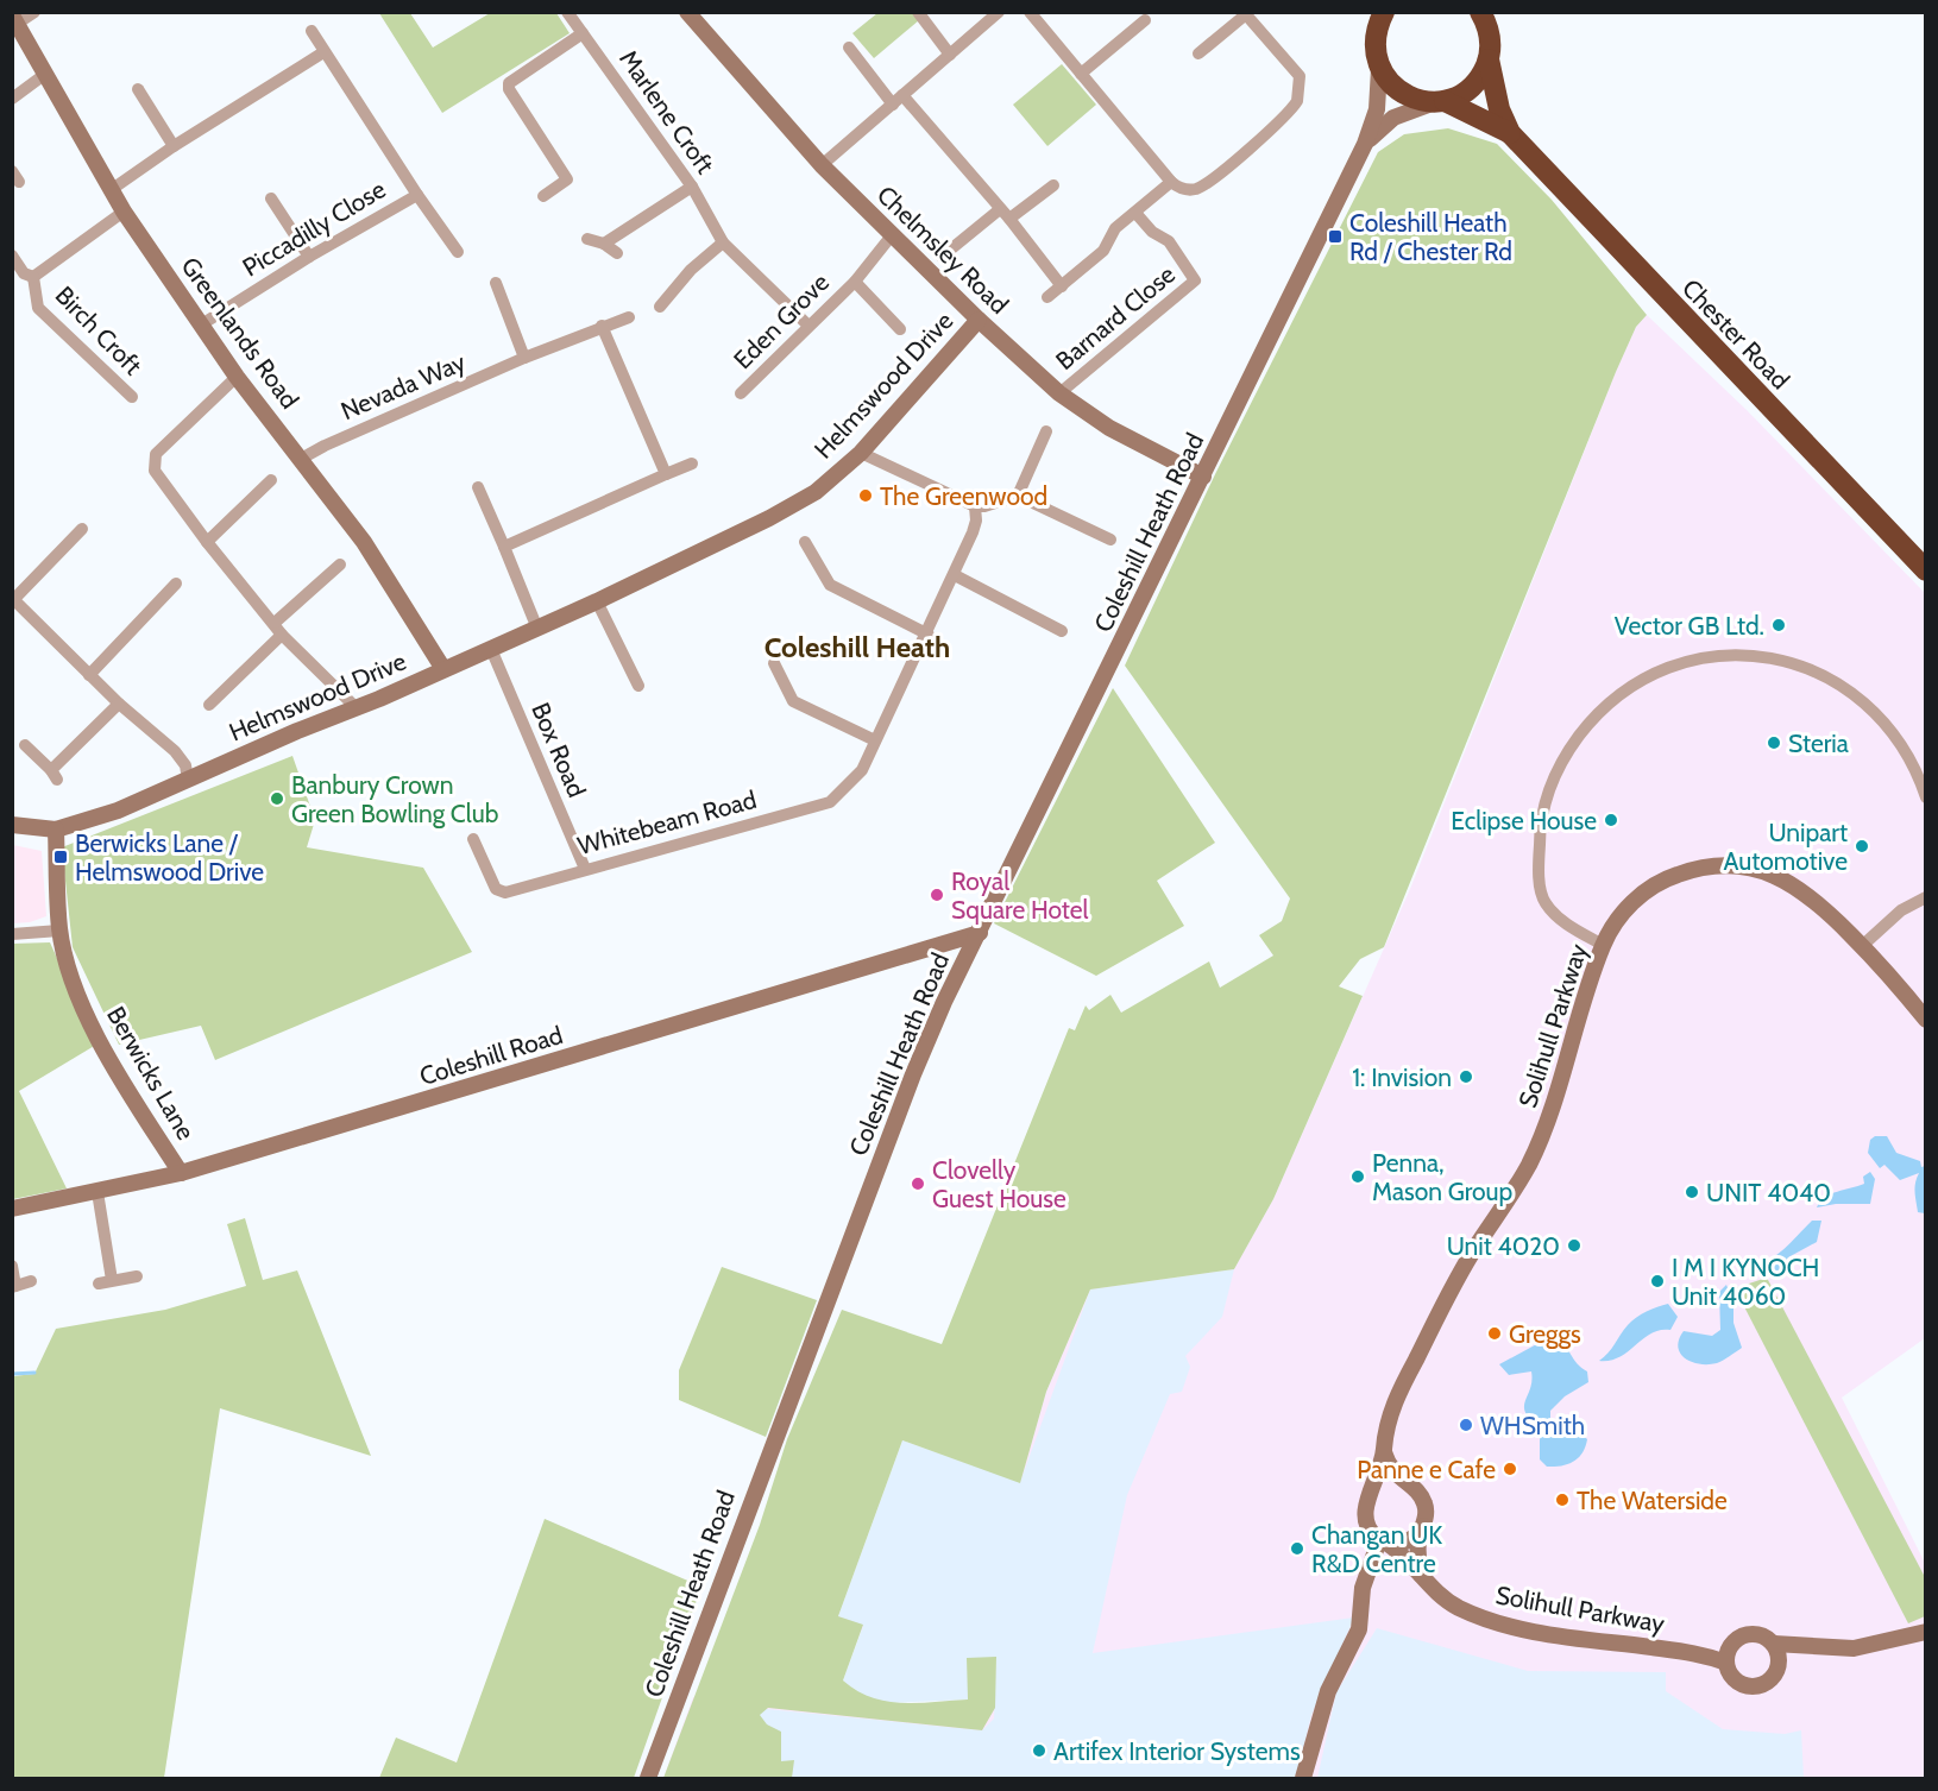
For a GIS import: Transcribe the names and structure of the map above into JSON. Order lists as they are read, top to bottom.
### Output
{
  "streets": {
    "highway": ["Chester Road"],
    "street": [
      "Marlene Croft",
      "Piccadilly Close",
      "Chelmsley Road",
      "Barnard Close",
      "Eden Grove",
      "Birch Croft",
      "Greenlands Road",
      "Helmswood Drive",
      "Nevada Way",
      "Coleshill Heath Road",
      "Box Road",
      "Whitebeam Road",
      "Solihull Parkway",
      "Coleshill Road",
      "Berwicks Lane"
    ]
  },
  "crossings": [
    ["Marlene Croft", "Eden Grove"],
    ["Piccadilly Close", "Greenlands Road"],
    ["Chelmsley Road", "Barnard Close"],
    ["Chelmsley Road", "Eden Grove"],
    ["Chelmsley Road", "Helmswood Drive"],
    ["Chelmsley Road", "Coleshill Heath Road"],
    ["Birch Croft", "Greenlands Road"],
    ["Greenlands Road", "Helmswood Drive"],
    ["Greenlands Road", "Nevada Way"],
    ["Chester Road", "Coleshill Heath Road"],
    ["Helmswood Drive", "Box Road"],
    ["Helmswood Drive", "Berwicks Lane"],
    ["Coleshill Heath Road", "Coleshill Road"],
    ["Box Road", "Whitebeam Road"],
    ["Coleshill Road", "Berwicks Lane"]
  ],
  "districts": ["Coleshill Heath"],
  "places": {
    "transit": ["Coleshill Heath Rd / Chester Rd", "Berwicks Lane / Helmswood Drive"],
    "other": [
      "The Greenwood",
      "Vector GB Ltd.",
      "Steria",
      "Banbury Crown Green Bowling Club",
      "Eclipse House",
      "Unipart Automotive",
      "Royal Square Hotel",
      "1: Invision",
      "Penna, Mason Group",
      "Clovelly Guest House",
      "UNIT 4040",
      "Unit 4020",
      "I M I KYNOCH Unit 4060",
      "Greggs",
      "WHSmith",
      "Panne e Cafe",
      "The Waterside",
      "Changan UK R&D Centre",
      "Artifex Interior Systems"
    ]
  }
}
